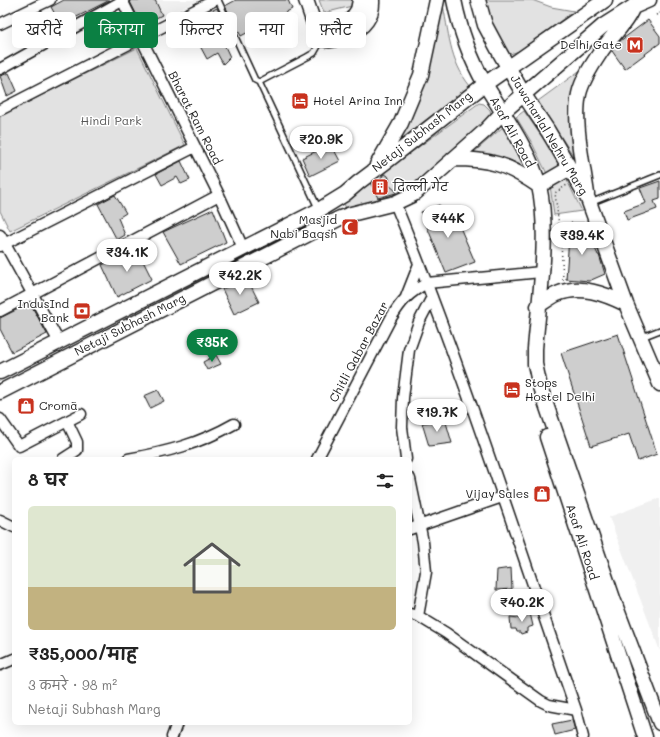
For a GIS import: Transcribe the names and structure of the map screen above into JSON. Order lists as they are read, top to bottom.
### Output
{
  "streets": {
    "main road": ["Netaji Subhash Marg", "Asaf Ali Road", "Jawaharlal Nehru Marg"],
    "street": ["Bharat Ram Road", "Chitli Qabar Bazar"]
  },
  "crossings": [
    ["Bharat Ram Road", "Netaji Subhash Marg"],
    ["Netaji Subhash Marg", "Asaf Ali Road"],
    ["Netaji Subhash Marg", "Jawaharlal Nehru Marg"],
    ["Asaf Ali Road", "Chitli Qabar Bazar"]
  ],
  "parks": ["Hindi Park"],
  "places": {
    "metro station": ["Delhi Gate"],
    "hotel": ["Hotel Arina Inn", "Stops Hostel Delhi"],
    "building": ["दिल्ली गेट"],
    "mosque": ["Masjid Nabi Baqsh"],
    "bank": ["IndusInd Bank"],
    "shop": ["Cromā", "Vijay Sales"]
  },
  "page": {
    "chip": [
      "खरीदें",
      "किराया",
      "फ़िल्टर",
      "नया",
      "फ़्लैट"
    ],
    "price": [
      "₹20.9K",
      "₹44K",
      "₹39.4K",
      "₹34.1K",
      "₹42.2K",
      "₹35K",
      "₹19.7K",
      "₹40.2K"
    ],
    "heading": "8 घर",
    "list": [
      {
        "name": "₹35,000/माह",
        "note": "3 कमरे · 98 m² · Netaji Subhash Marg"
      }
    ]
  }
}
